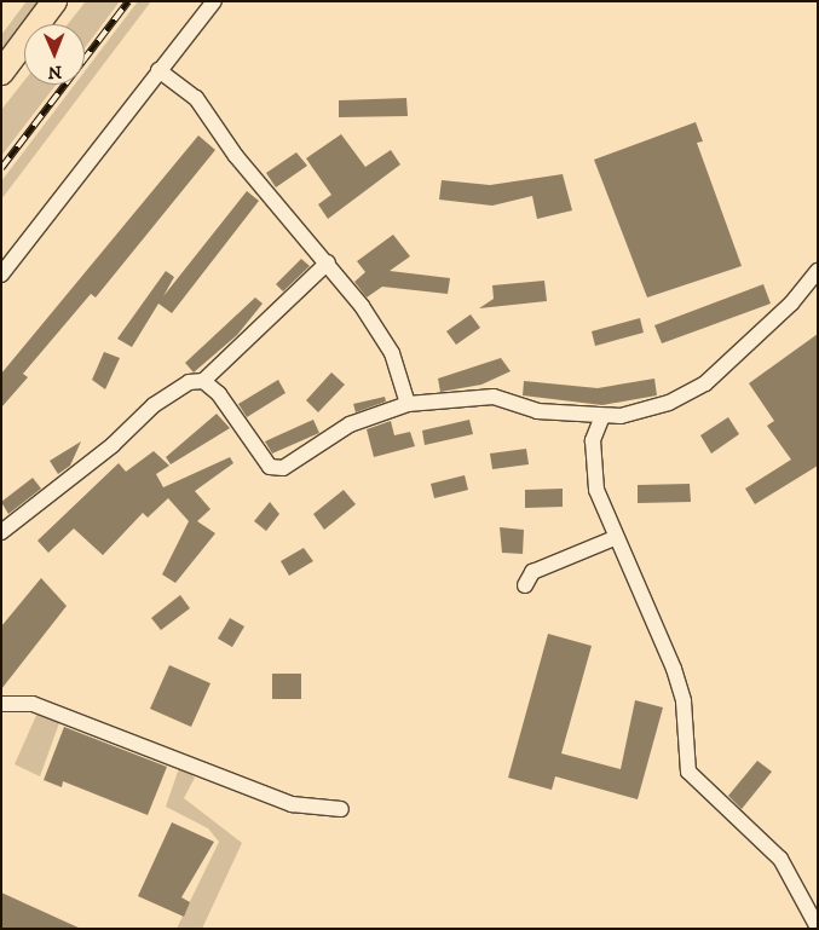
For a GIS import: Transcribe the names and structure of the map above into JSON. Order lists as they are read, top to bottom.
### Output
{
  "north": "bottom"
}
